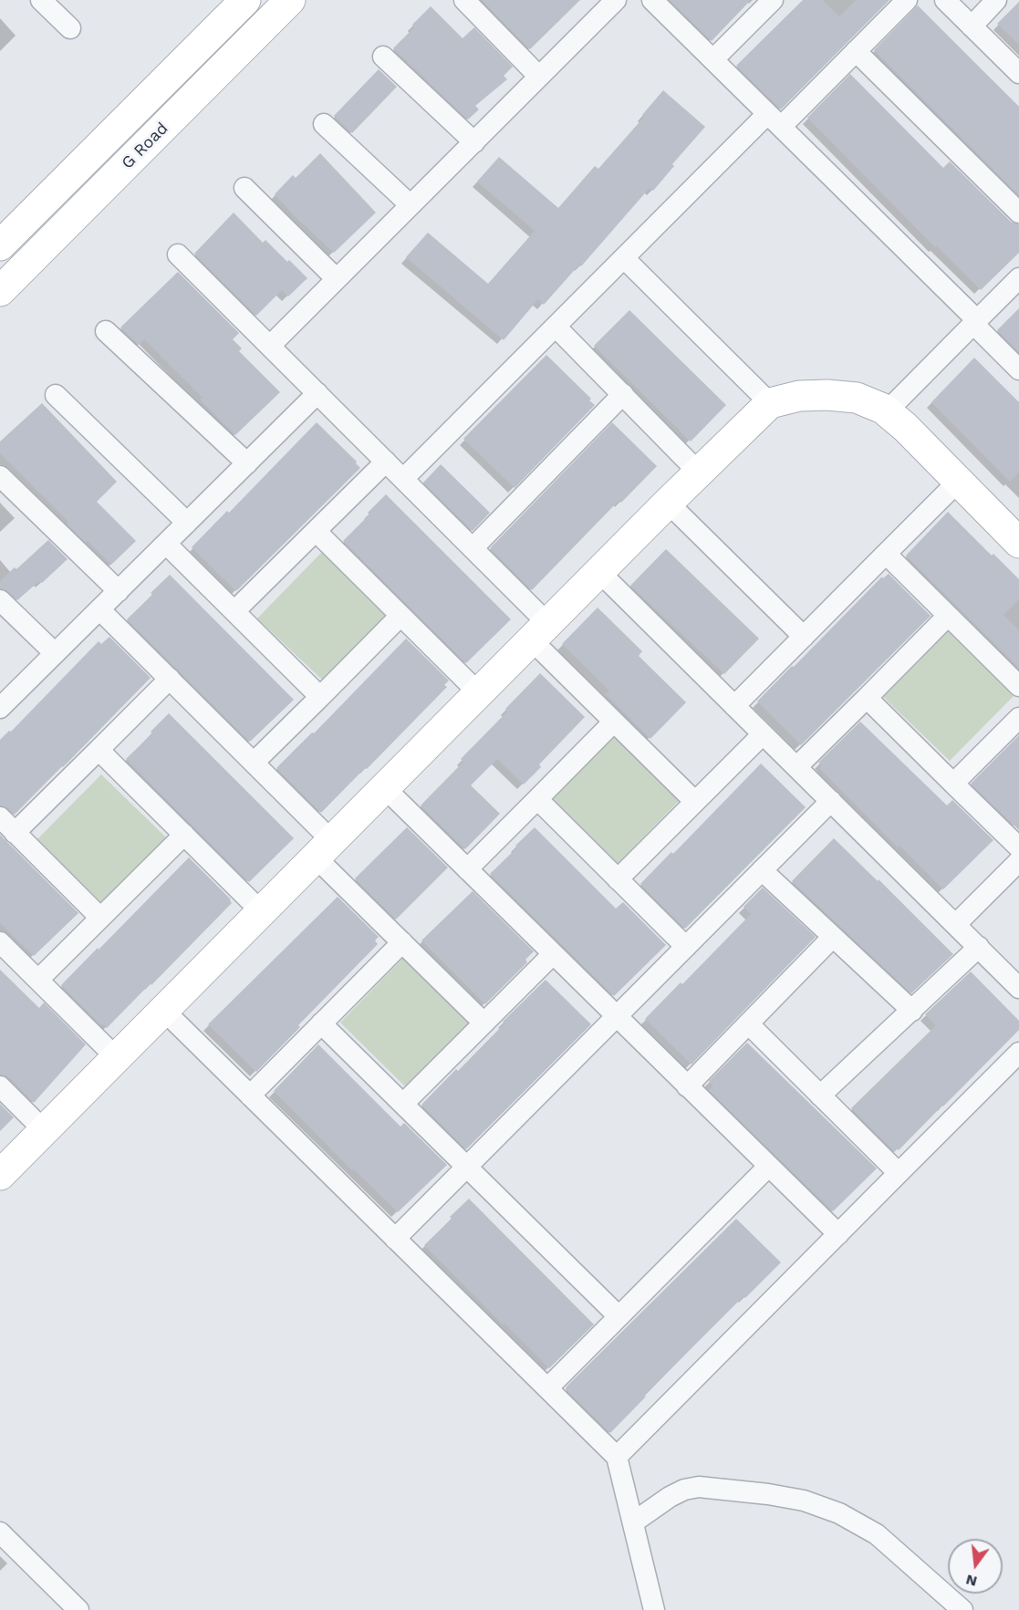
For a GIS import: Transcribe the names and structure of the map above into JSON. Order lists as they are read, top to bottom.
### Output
{
  "streets": {
    "street": ["G Road"]
  },
  "north": "bottom"
}
